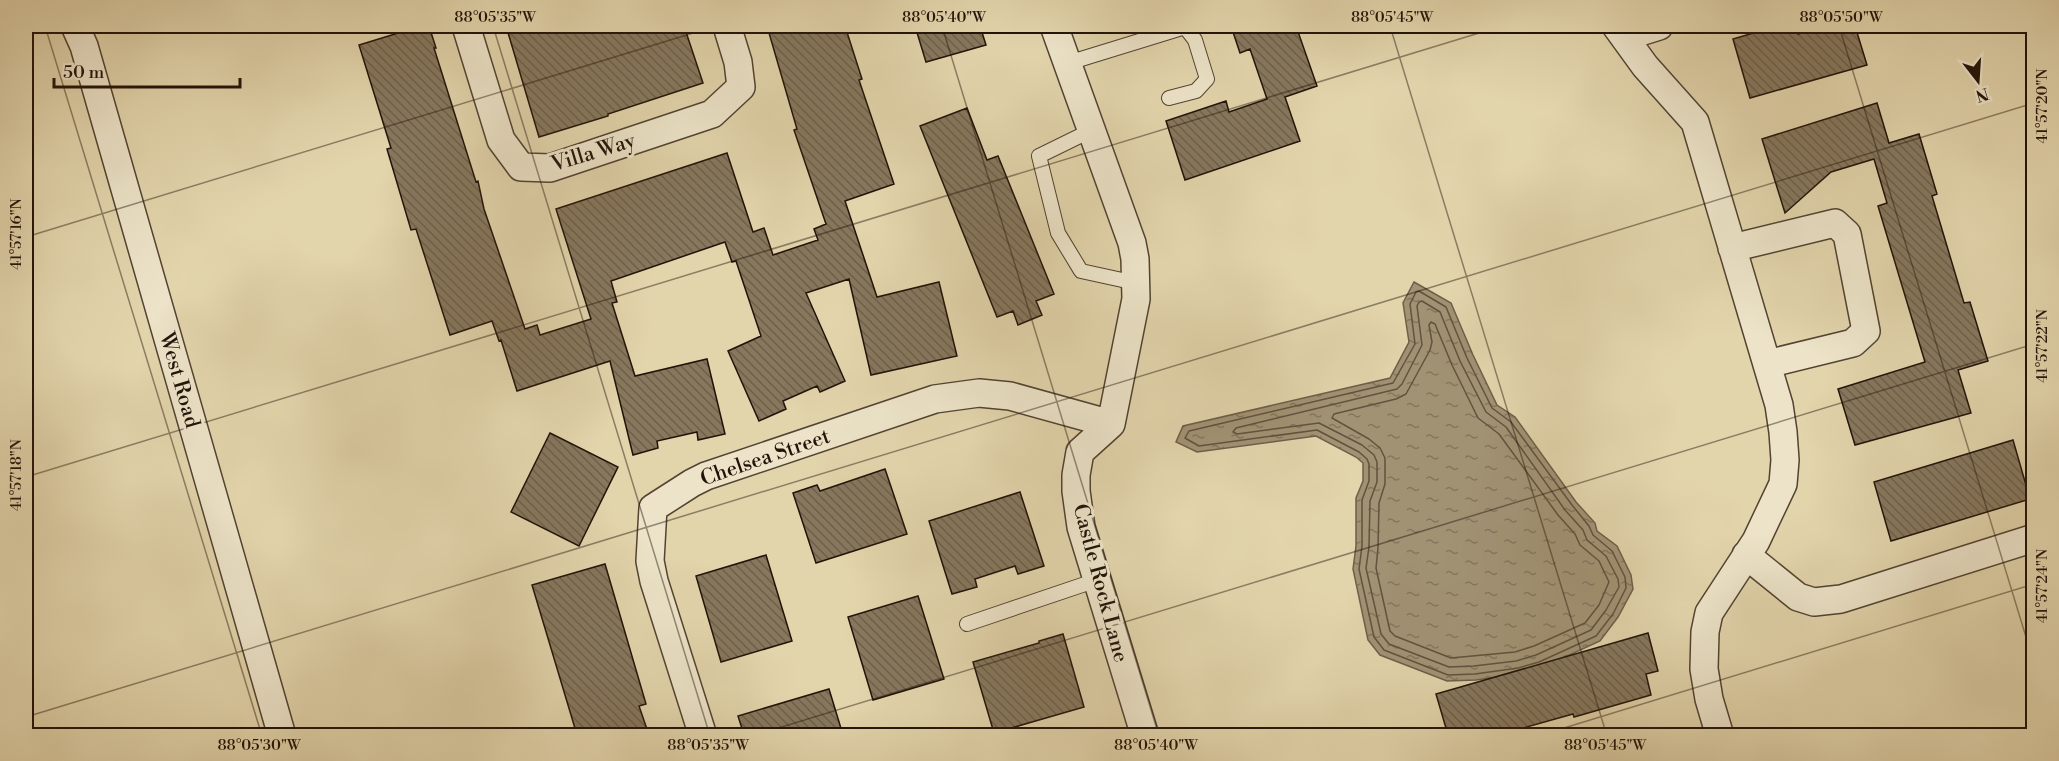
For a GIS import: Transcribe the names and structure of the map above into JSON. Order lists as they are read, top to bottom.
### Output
{
  "streets": {
    "street": [
      "Villa Way",
      "West Road",
      "Chelsea Street",
      "Castle Rock Lane"
    ]
  },
  "crossings": [
    ["Chelsea Street", "Castle Rock Lane"]
  ],
  "scale_bar": "50 m",
  "north": "bottom",
  "coordinates": [
    "88°05'35\"W",
    "88°05'40\"W",
    "88°05'45\"W",
    "88°05'50\"W",
    "41°57'20\"N",
    "41°57'16\"N",
    "41°57'22\"N",
    "41°57'18\"N",
    "41°57'24\"N",
    "88°05'30\"W"
  ]
}
